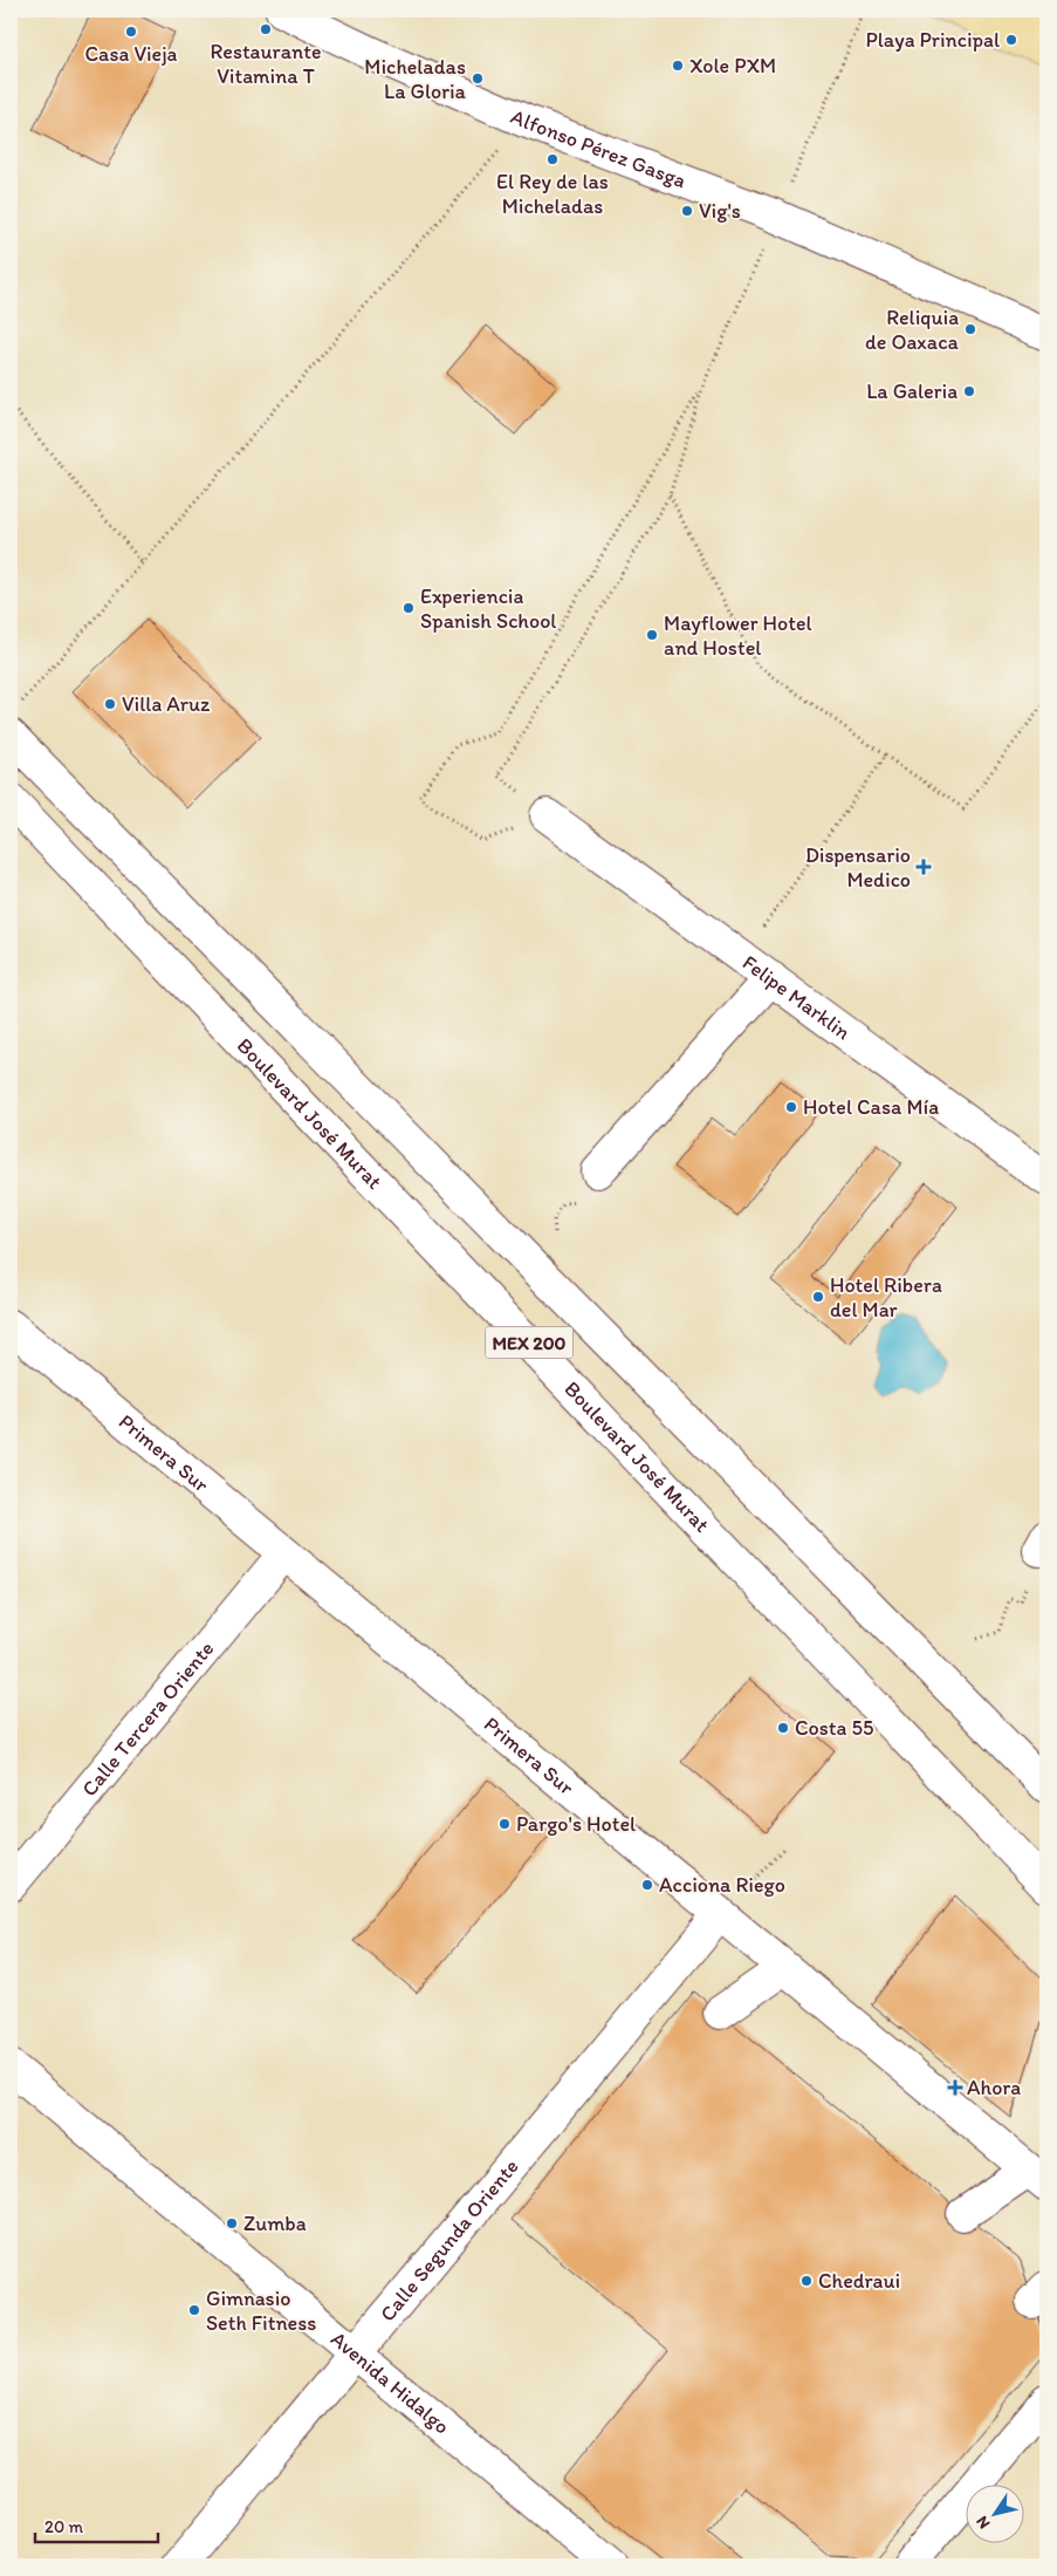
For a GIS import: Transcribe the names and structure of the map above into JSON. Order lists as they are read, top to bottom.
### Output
{
  "streets": {
    "main road": [
      "Alfonso Pérez Gasga",
      "Felipe Marklin",
      "Boulevard José Murat",
      "MEX 200",
      "Primera Sur",
      "Calle Tercera Oriente",
      "Calle Segunda Oriente",
      "Avenida Hidalgo"
    ]
  },
  "crossings": [
    ["Primera Sur", "Calle Tercera Oriente"],
    ["Primera Sur", "Calle Segunda Oriente"],
    ["Calle Segunda Oriente", "Avenida Hidalgo"]
  ],
  "places": {
    "other": [
      "Restaurante Vitamina T",
      "Casa Vieja",
      "Playa Principal",
      "Xole PXM",
      "Micheladas La Gloria",
      "El Rey de las Micheladas",
      "Vig's",
      "Reliquia de Oaxaca",
      "La Galeria",
      "Experiencia Spanish School",
      "Mayflower Hotel and Hostel",
      "Villa Aruz",
      "Hotel Casa Mía",
      "Hotel Ribera del Mar",
      "Costa 55",
      "Pargo's Hotel",
      "Acciona Riego",
      "Zumba",
      "Chedraui",
      "Gimnasio Seth Fitness"
    ],
    "health": ["Dispensario Medico", "Ahora"]
  },
  "scale_bar": "20 m",
  "north": "bottom left"
}
